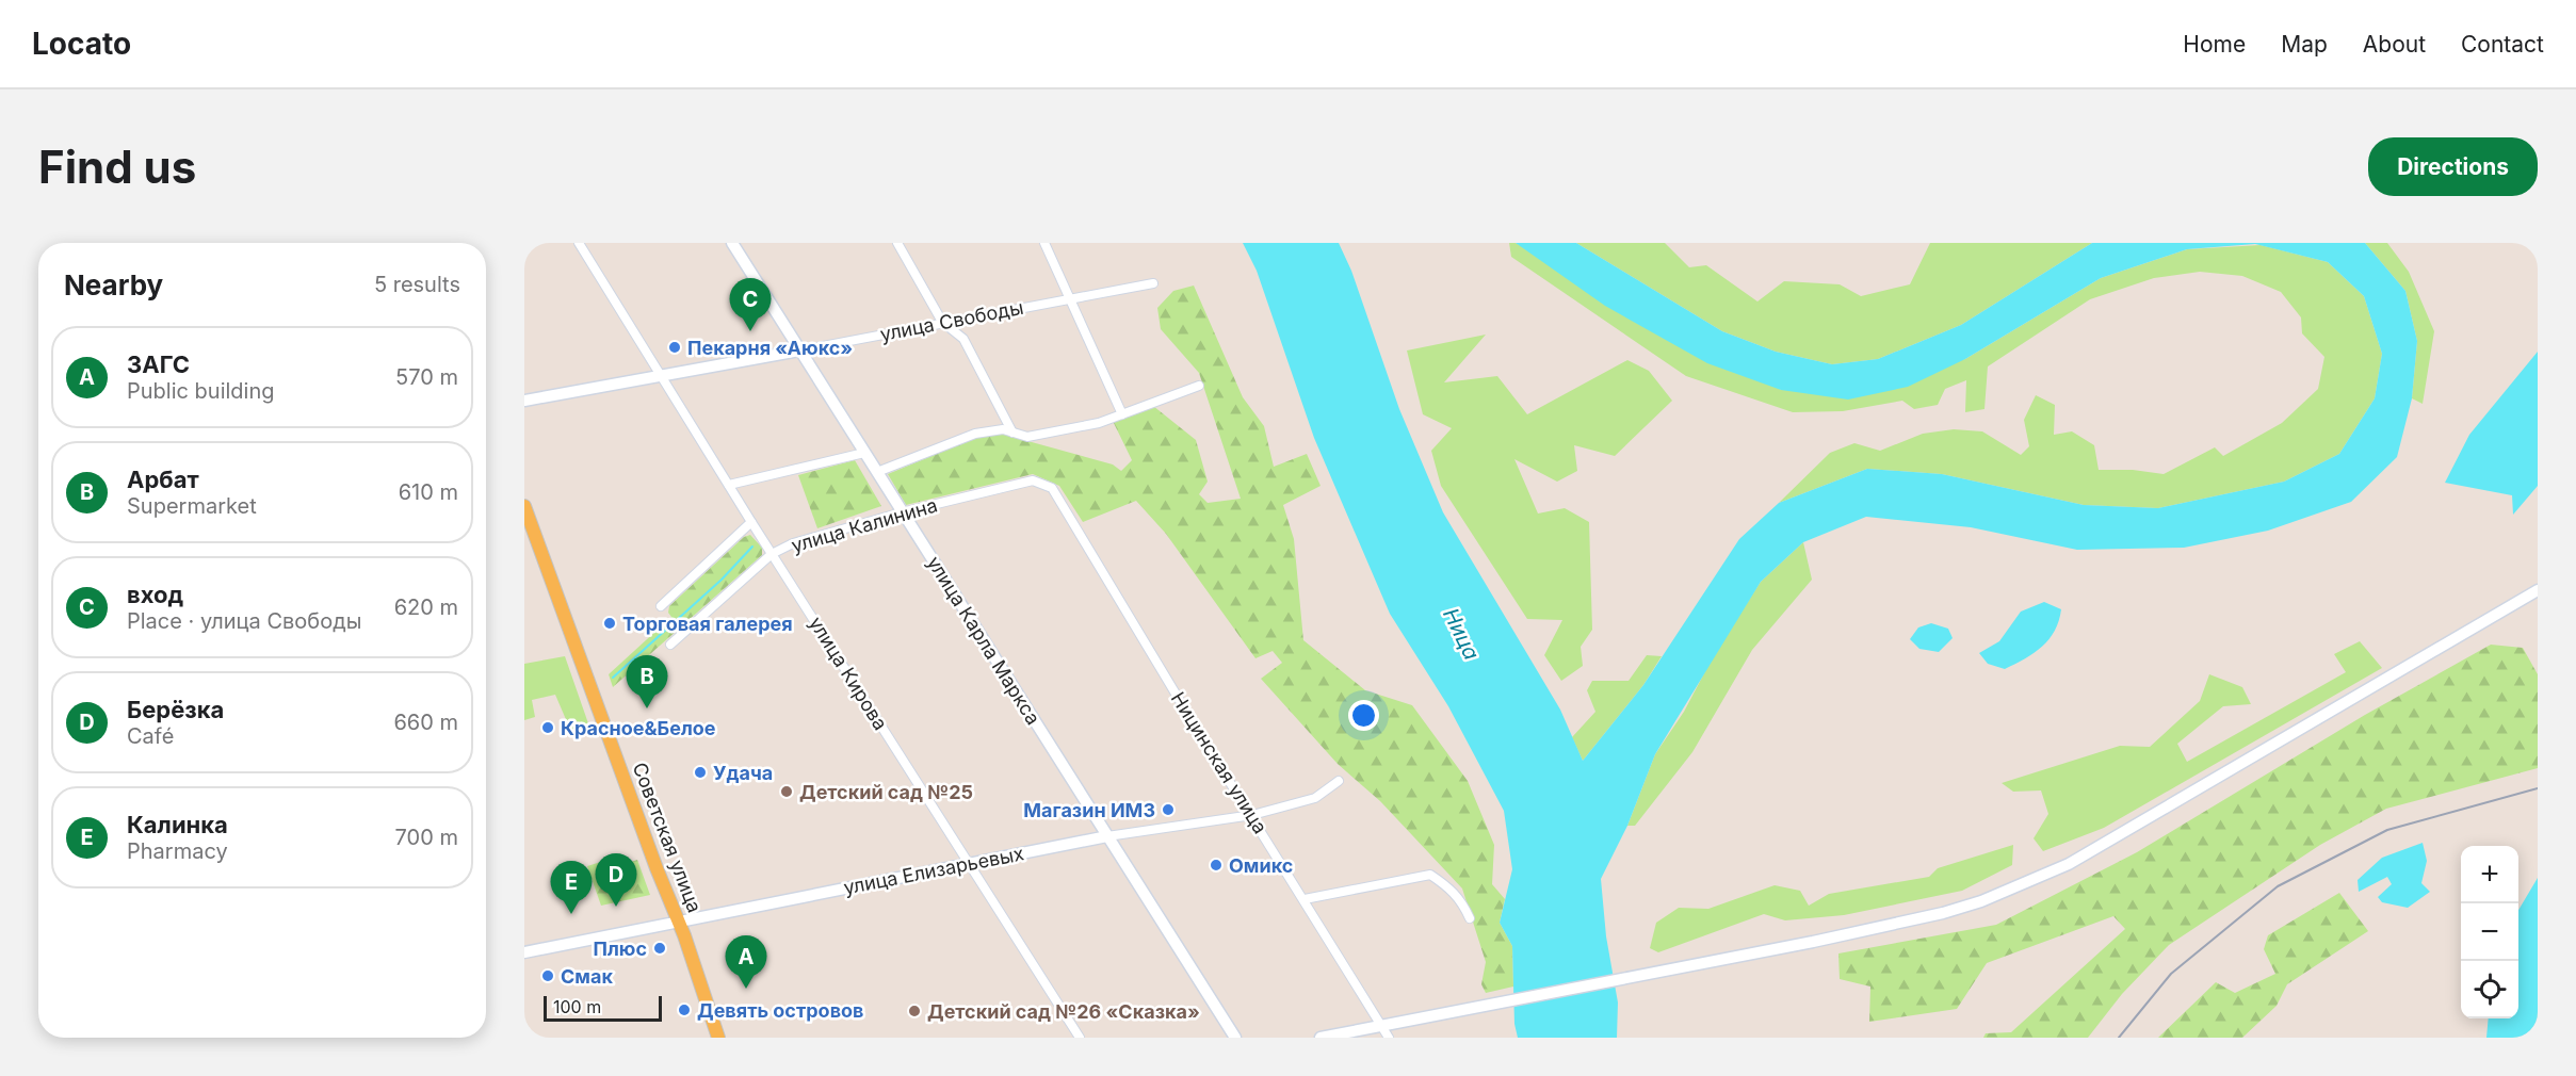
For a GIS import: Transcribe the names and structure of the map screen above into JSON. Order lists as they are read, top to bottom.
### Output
{
  "streets": {
    "main road": ["Советская улица"],
    "street": [
      "улица Свободы",
      "улица Калинина",
      "улица Карла Маркса",
      "улица Кирова",
      "Ницинская улица",
      "улица Елизарьевых"
    ]
  },
  "crossings": [
    ["улица Свободы", "улица Карла Маркса"],
    ["улица Свободы", "улица Кирова"],
    ["улица Калинина", "улица Карла Маркса"],
    ["улица Калинина", "улица Кирова"],
    ["улица Калинина", "Ницинская улица"],
    ["улица Карла Маркса", "улица Елизарьевых"],
    ["улица Кирова", "улица Елизарьевых"],
    ["Ницинская улица", "улица Елизарьевых"],
    ["Советская улица", "улица Елизарьевых"]
  ],
  "water": ["Ница"],
  "places": [
    "Пекарня «Аюкс»",
    "Торговая галерея",
    "Красное&Белое",
    "Удача",
    "Детский сад №25",
    "Магазин ИМЗ",
    "Омикс",
    "Плюс",
    "Смак",
    "Девять островов",
    "Детский сад №26 «Сказка»"
  ],
  "scale_bar": "100 m",
  "page": {
    "header": "Locato",
    "nav": [
      "Home",
      "Map",
      "About",
      "Contact"
    ],
    "buttons": "Directions",
    "title": "Find us",
    "heading": ["Nearby", "5 results"],
    "pins": [
      "C",
      "B",
      "D",
      "E",
      "A"
    ],
    "list": [
      {
        "mark": "A",
        "name": "ЗАГС",
        "note": "Public building",
        "value": "570 m"
      },
      {
        "mark": "B",
        "name": "Арбат",
        "note": "Supermarket",
        "value": "610 m"
      },
      {
        "mark": "C",
        "name": "вход",
        "note": "Place · улица Свободы",
        "value": "620 m"
      },
      {
        "mark": "D",
        "name": "Берёзка",
        "note": "Café",
        "value": "660 m"
      },
      {
        "mark": "E",
        "name": "Калинка",
        "note": "Pharmacy",
        "value": "700 m"
      }
    ],
    "map_buttons": ["+", "−"],
    "scale": "100 m"
  }
}
